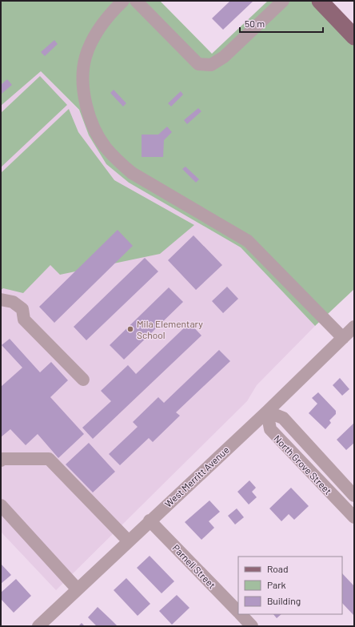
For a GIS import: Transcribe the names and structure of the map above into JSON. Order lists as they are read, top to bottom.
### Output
{
  "streets": {
    "street": ["North Grove Street", "West Merritt Avenue", "Parnell Street"]
  },
  "crossings": [
    ["North Grove Street", "West Merritt Avenue"],
    ["West Merritt Avenue", "Parnell Street"]
  ],
  "places": ["Mila Elementary School"],
  "legend": ["Road", "Park", "Building"],
  "scale_bar": "50 m"
}
